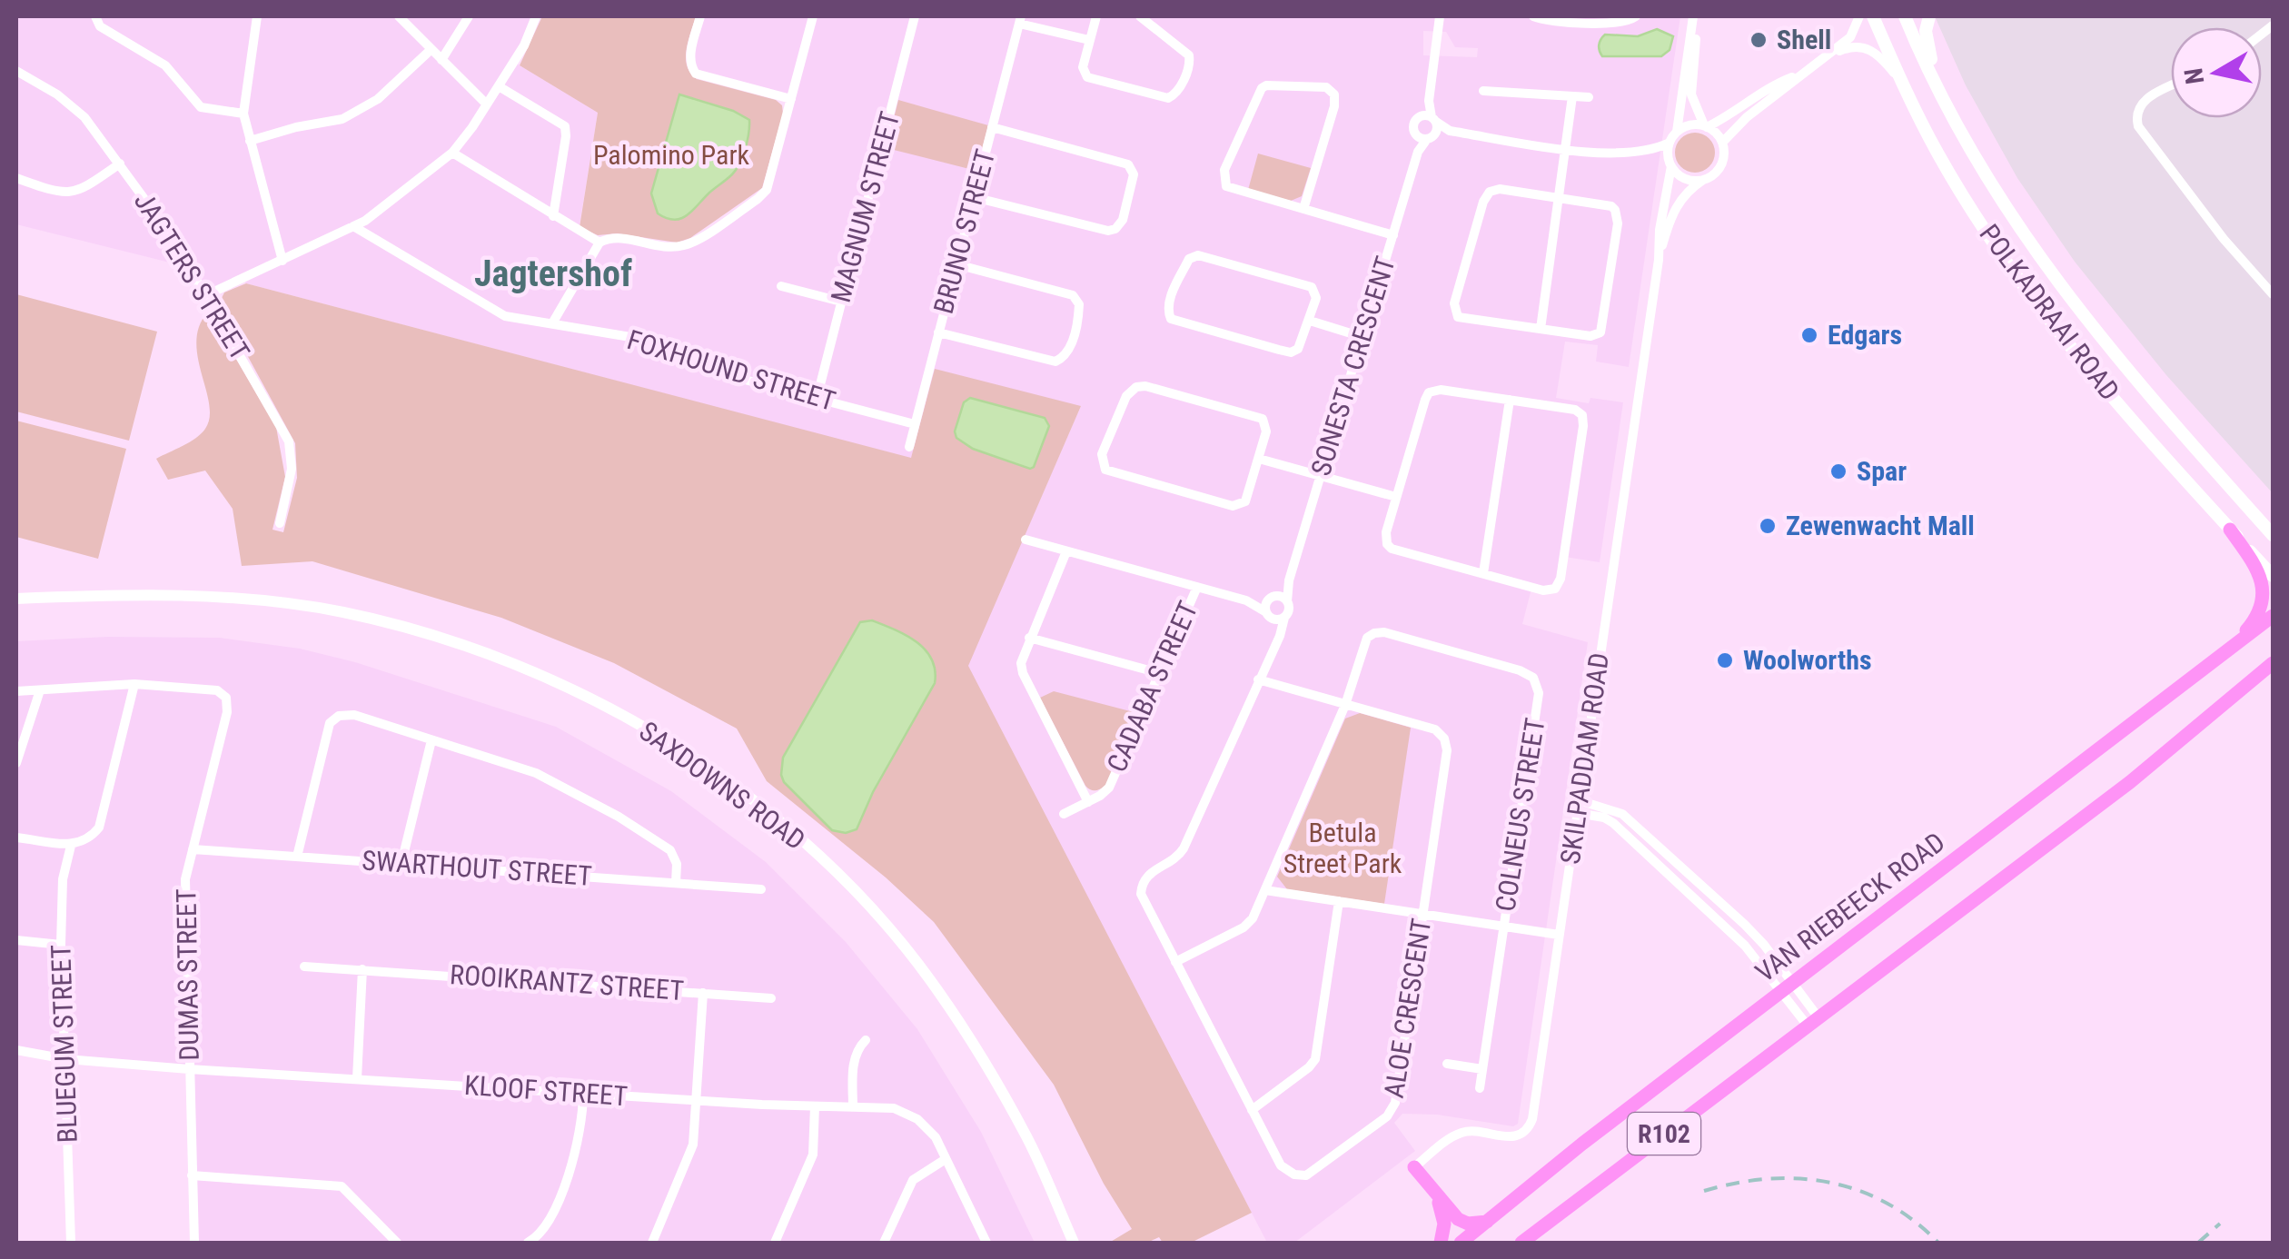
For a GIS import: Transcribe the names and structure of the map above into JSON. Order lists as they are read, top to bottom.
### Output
{
  "streets": {
    "main road": ["POLKADRAAI ROAD", "VAN RIEBEECK ROAD", "R102"],
    "street": [
      "MAGNUM STREET",
      "BRUNO STREET",
      "JAGTERS STREET",
      "SONESTA CRESCENT",
      "FOXHOUND STREET",
      "CADABA STREET",
      "SKILPADDAM ROAD",
      "SAXDOWNS ROAD",
      "COLNEUS STREET",
      "SWARTHOUT STREET",
      "DUMAS STREET",
      "ROOIKRANTZ STREET",
      "ALOE CRESCENT",
      "BLUEGUM STREET",
      "KLOOF STREET"
    ]
  },
  "crossings": [
    ["MAGNUM STREET", "FOXHOUND STREET"],
    ["BRUNO STREET", "FOXHOUND STREET"],
    ["SONESTA CRESCENT", "ALOE CRESCENT"],
    ["COLNEUS STREET", "ALOE CRESCENT"],
    ["SWARTHOUT STREET", "DUMAS STREET"],
    ["DUMAS STREET", "KLOOF STREET"],
    ["BLUEGUM STREET", "KLOOF STREET"]
  ],
  "districts": ["Jagtershof"],
  "parks": ["Palomino Park", "Betula Street Park"],
  "places": [
    "Shell",
    "Edgars",
    "Spar",
    "Zewenwacht Mall",
    "Woolworths"
  ],
  "north": "left"
}
